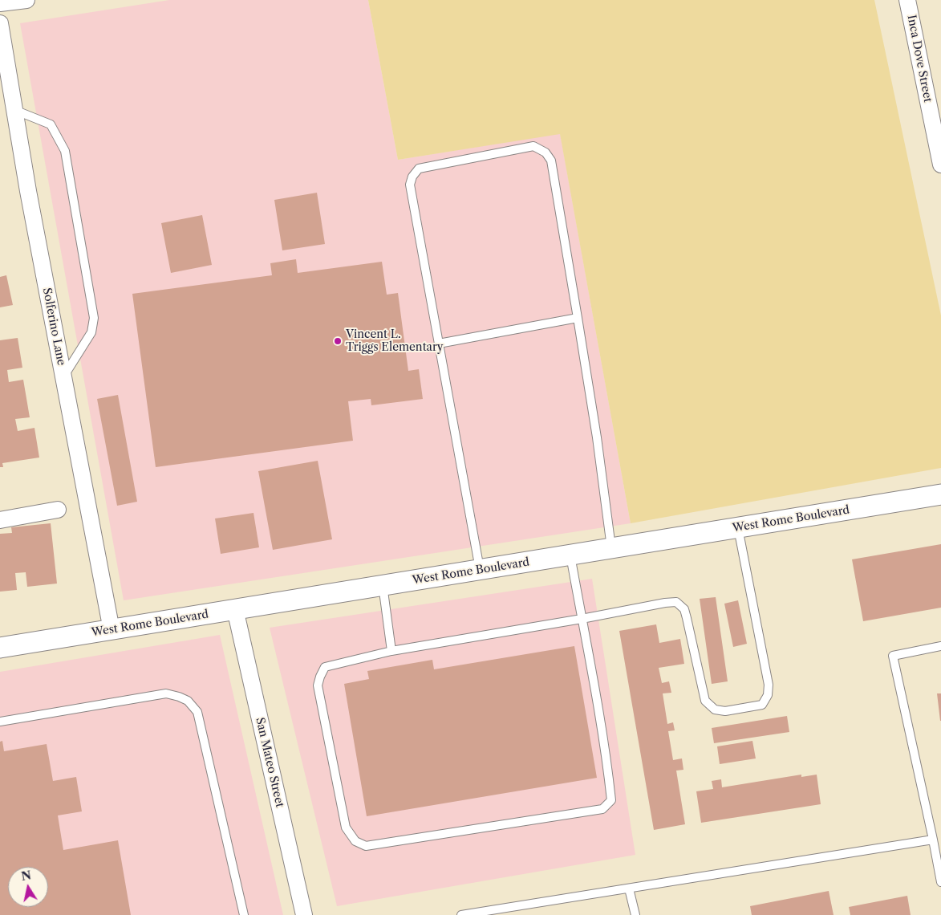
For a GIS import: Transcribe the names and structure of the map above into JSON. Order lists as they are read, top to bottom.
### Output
{
  "streets": {
    "street": [
      "Inca Dove Street",
      "Solferino Lane",
      "West Rome Boulevard",
      "San Mateo Street"
    ]
  },
  "crossings": [
    ["Solferino Lane", "West Rome Boulevard"],
    ["West Rome Boulevard", "San Mateo Street"]
  ],
  "places": ["Vincent L. Triggs Elementary"],
  "north": "top"
}
